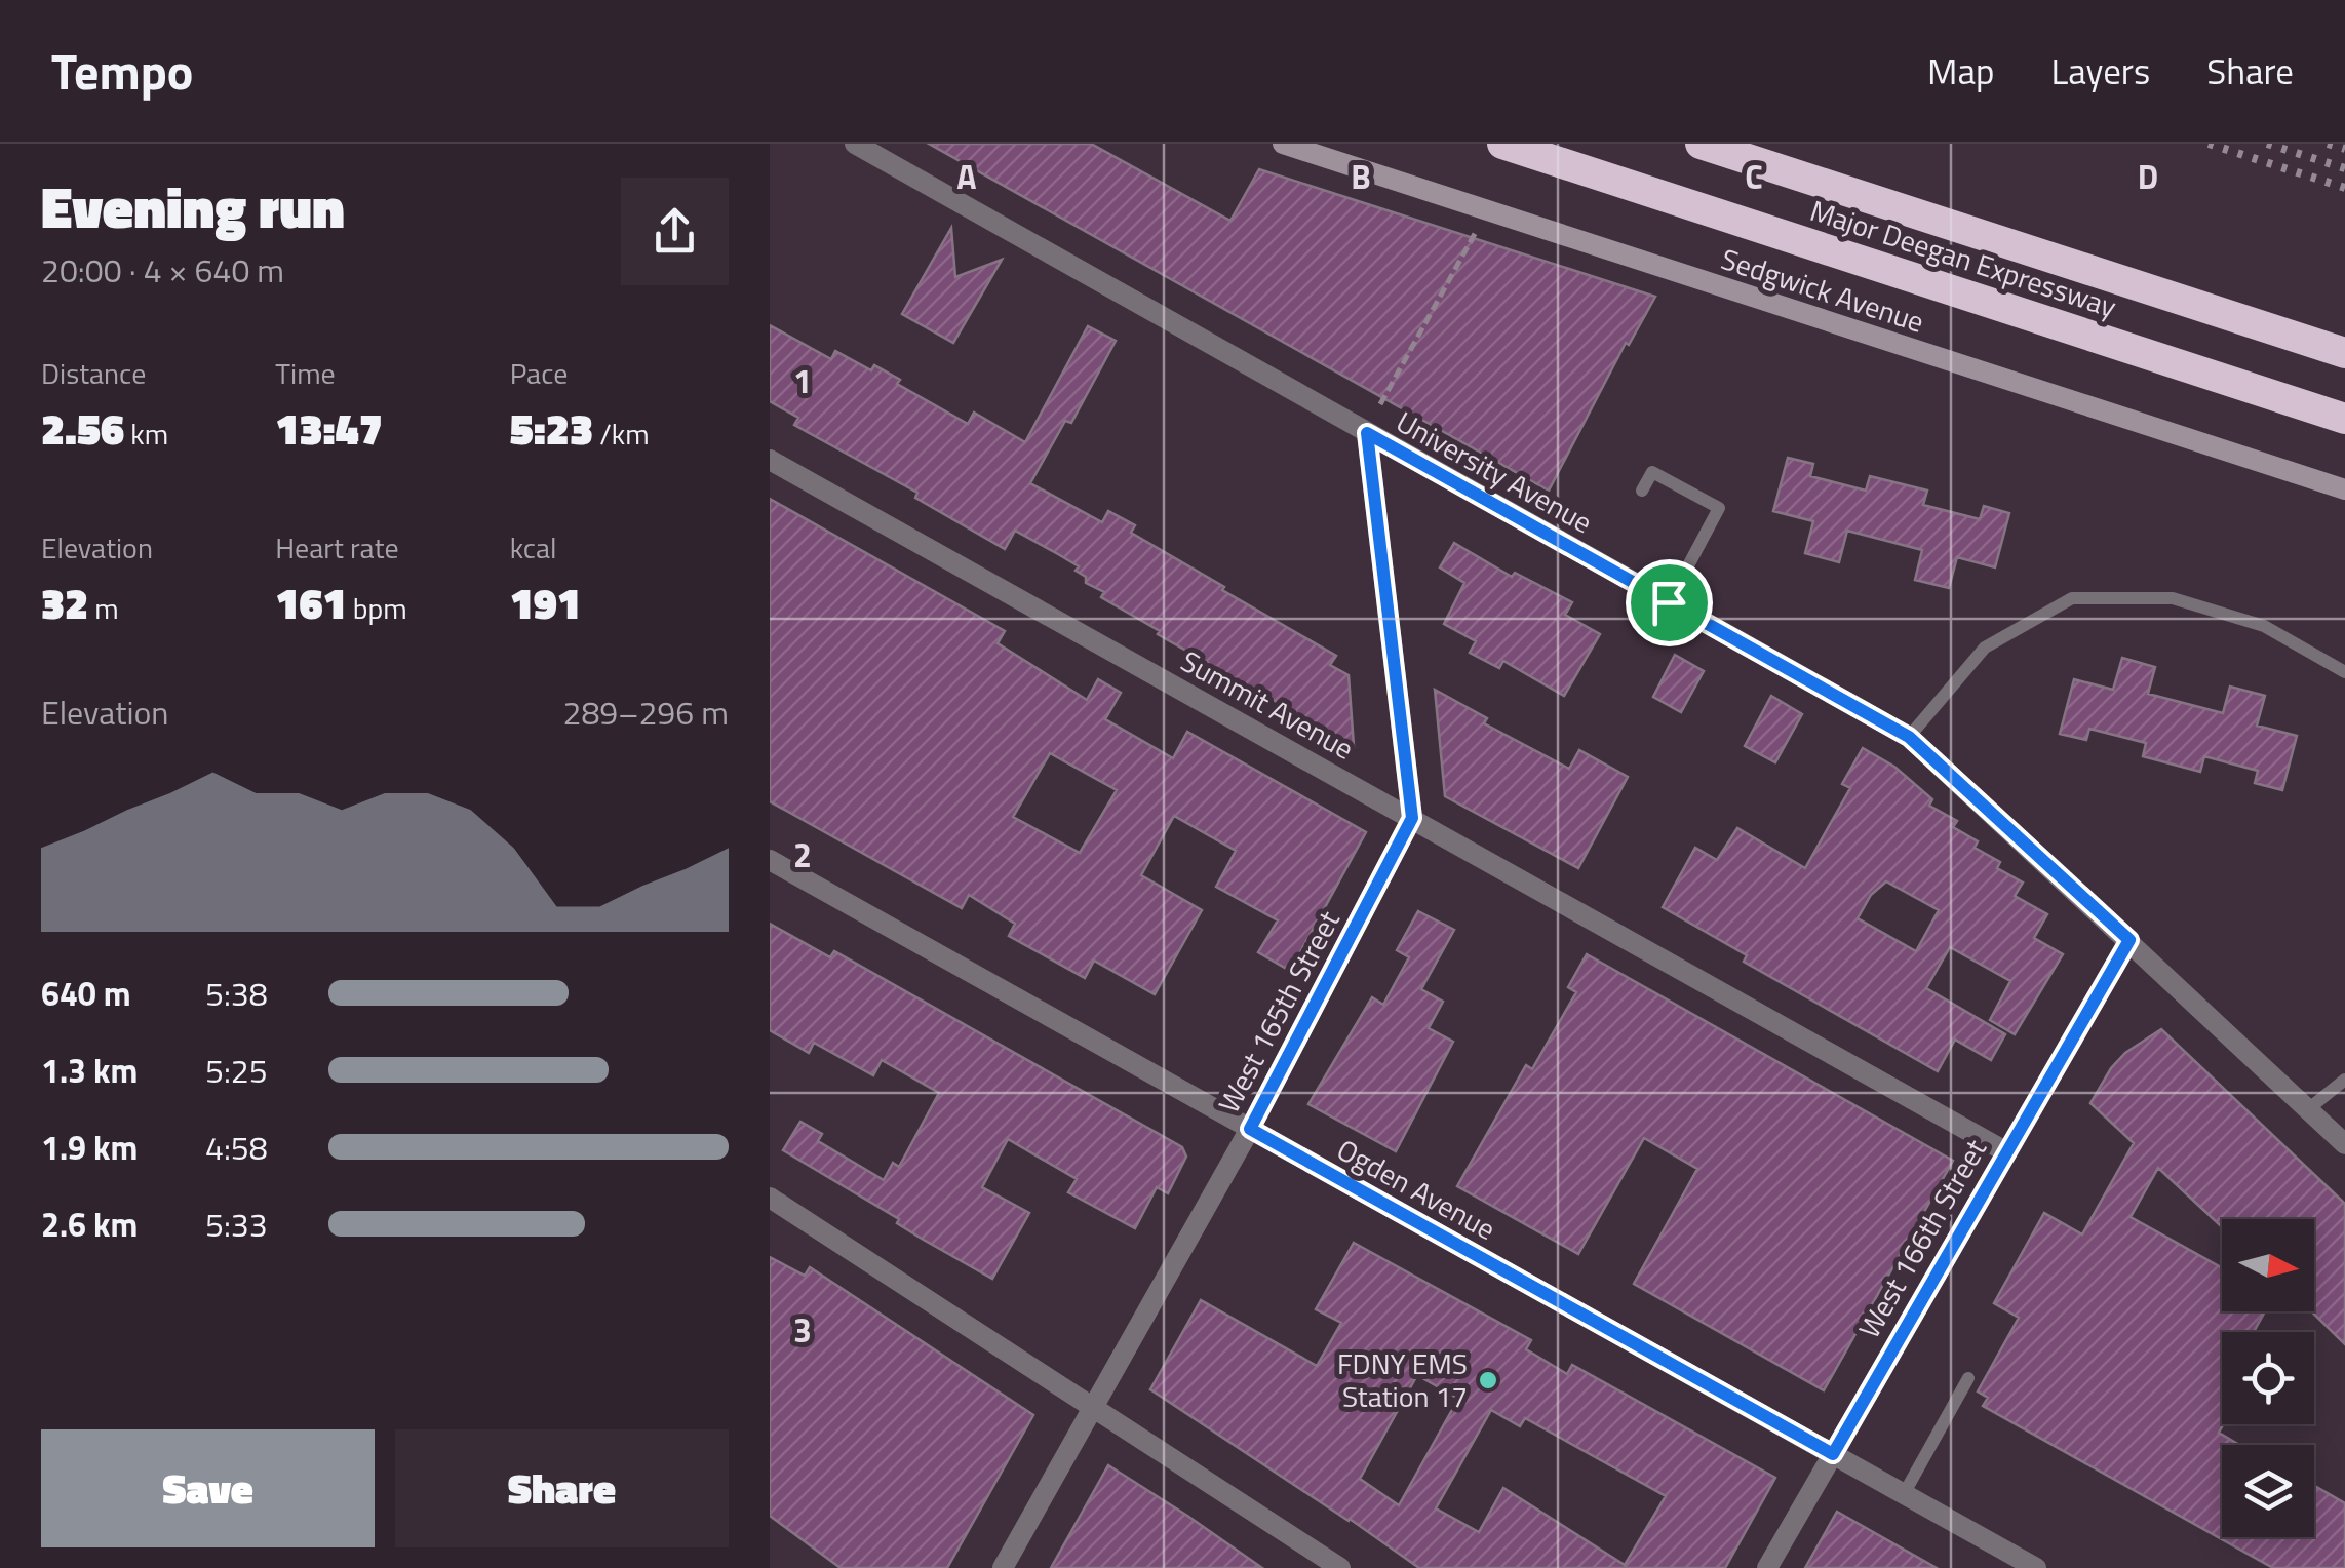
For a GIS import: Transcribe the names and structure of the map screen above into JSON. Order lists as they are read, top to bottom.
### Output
{
  "streets": {
    "highway": ["Major Deegan Expressway"],
    "main road": ["Sedgwick Avenue"],
    "street": [
      "University Avenue",
      "Summit Avenue",
      "West 165th Street",
      "Ogden Avenue",
      "West 166th Street"
    ]
  },
  "crossings": [
    ["University Avenue", "West 166th Street"],
    ["Summit Avenue", "West 165th Street"],
    ["Summit Avenue", "West 166th Street"],
    ["West 165th Street", "Ogden Avenue"],
    ["Ogden Avenue", "West 166th Street"]
  ],
  "places": ["FDNY EMS Station 17"],
  "north": "right",
  "page": {
    "header": "Tempo",
    "nav": ["Map", "Layers", "Share"],
    "heading": ["Evening run", "20:00 · 4 × 640 m"],
    "stats": [
      ["Distance", "2.56 km"],
      ["Time", "13:47"],
      ["Pace", "5:23 /km"],
      ["Elevation", "32 m"],
      ["Heart rate", "161 bpm"],
      ["kcal", "191"]
    ],
    "chart": ["Elevation", "289–296 m"],
    "list": [
      {
        "name": "640 m",
        "note": "5:38"
      },
      {
        "name": "1.3 km",
        "note": "5:25"
      },
      {
        "name": "1.9 km",
        "note": "4:58"
      },
      {
        "name": "2.6 km",
        "note": "5:33"
      }
    ],
    "buttons": ["Save", "Share"]
  },
  "grid": {
    "columns": [
      "A",
      "B",
      "C",
      "D"
    ],
    "rows": ["1", "2", "3"]
  }
}
